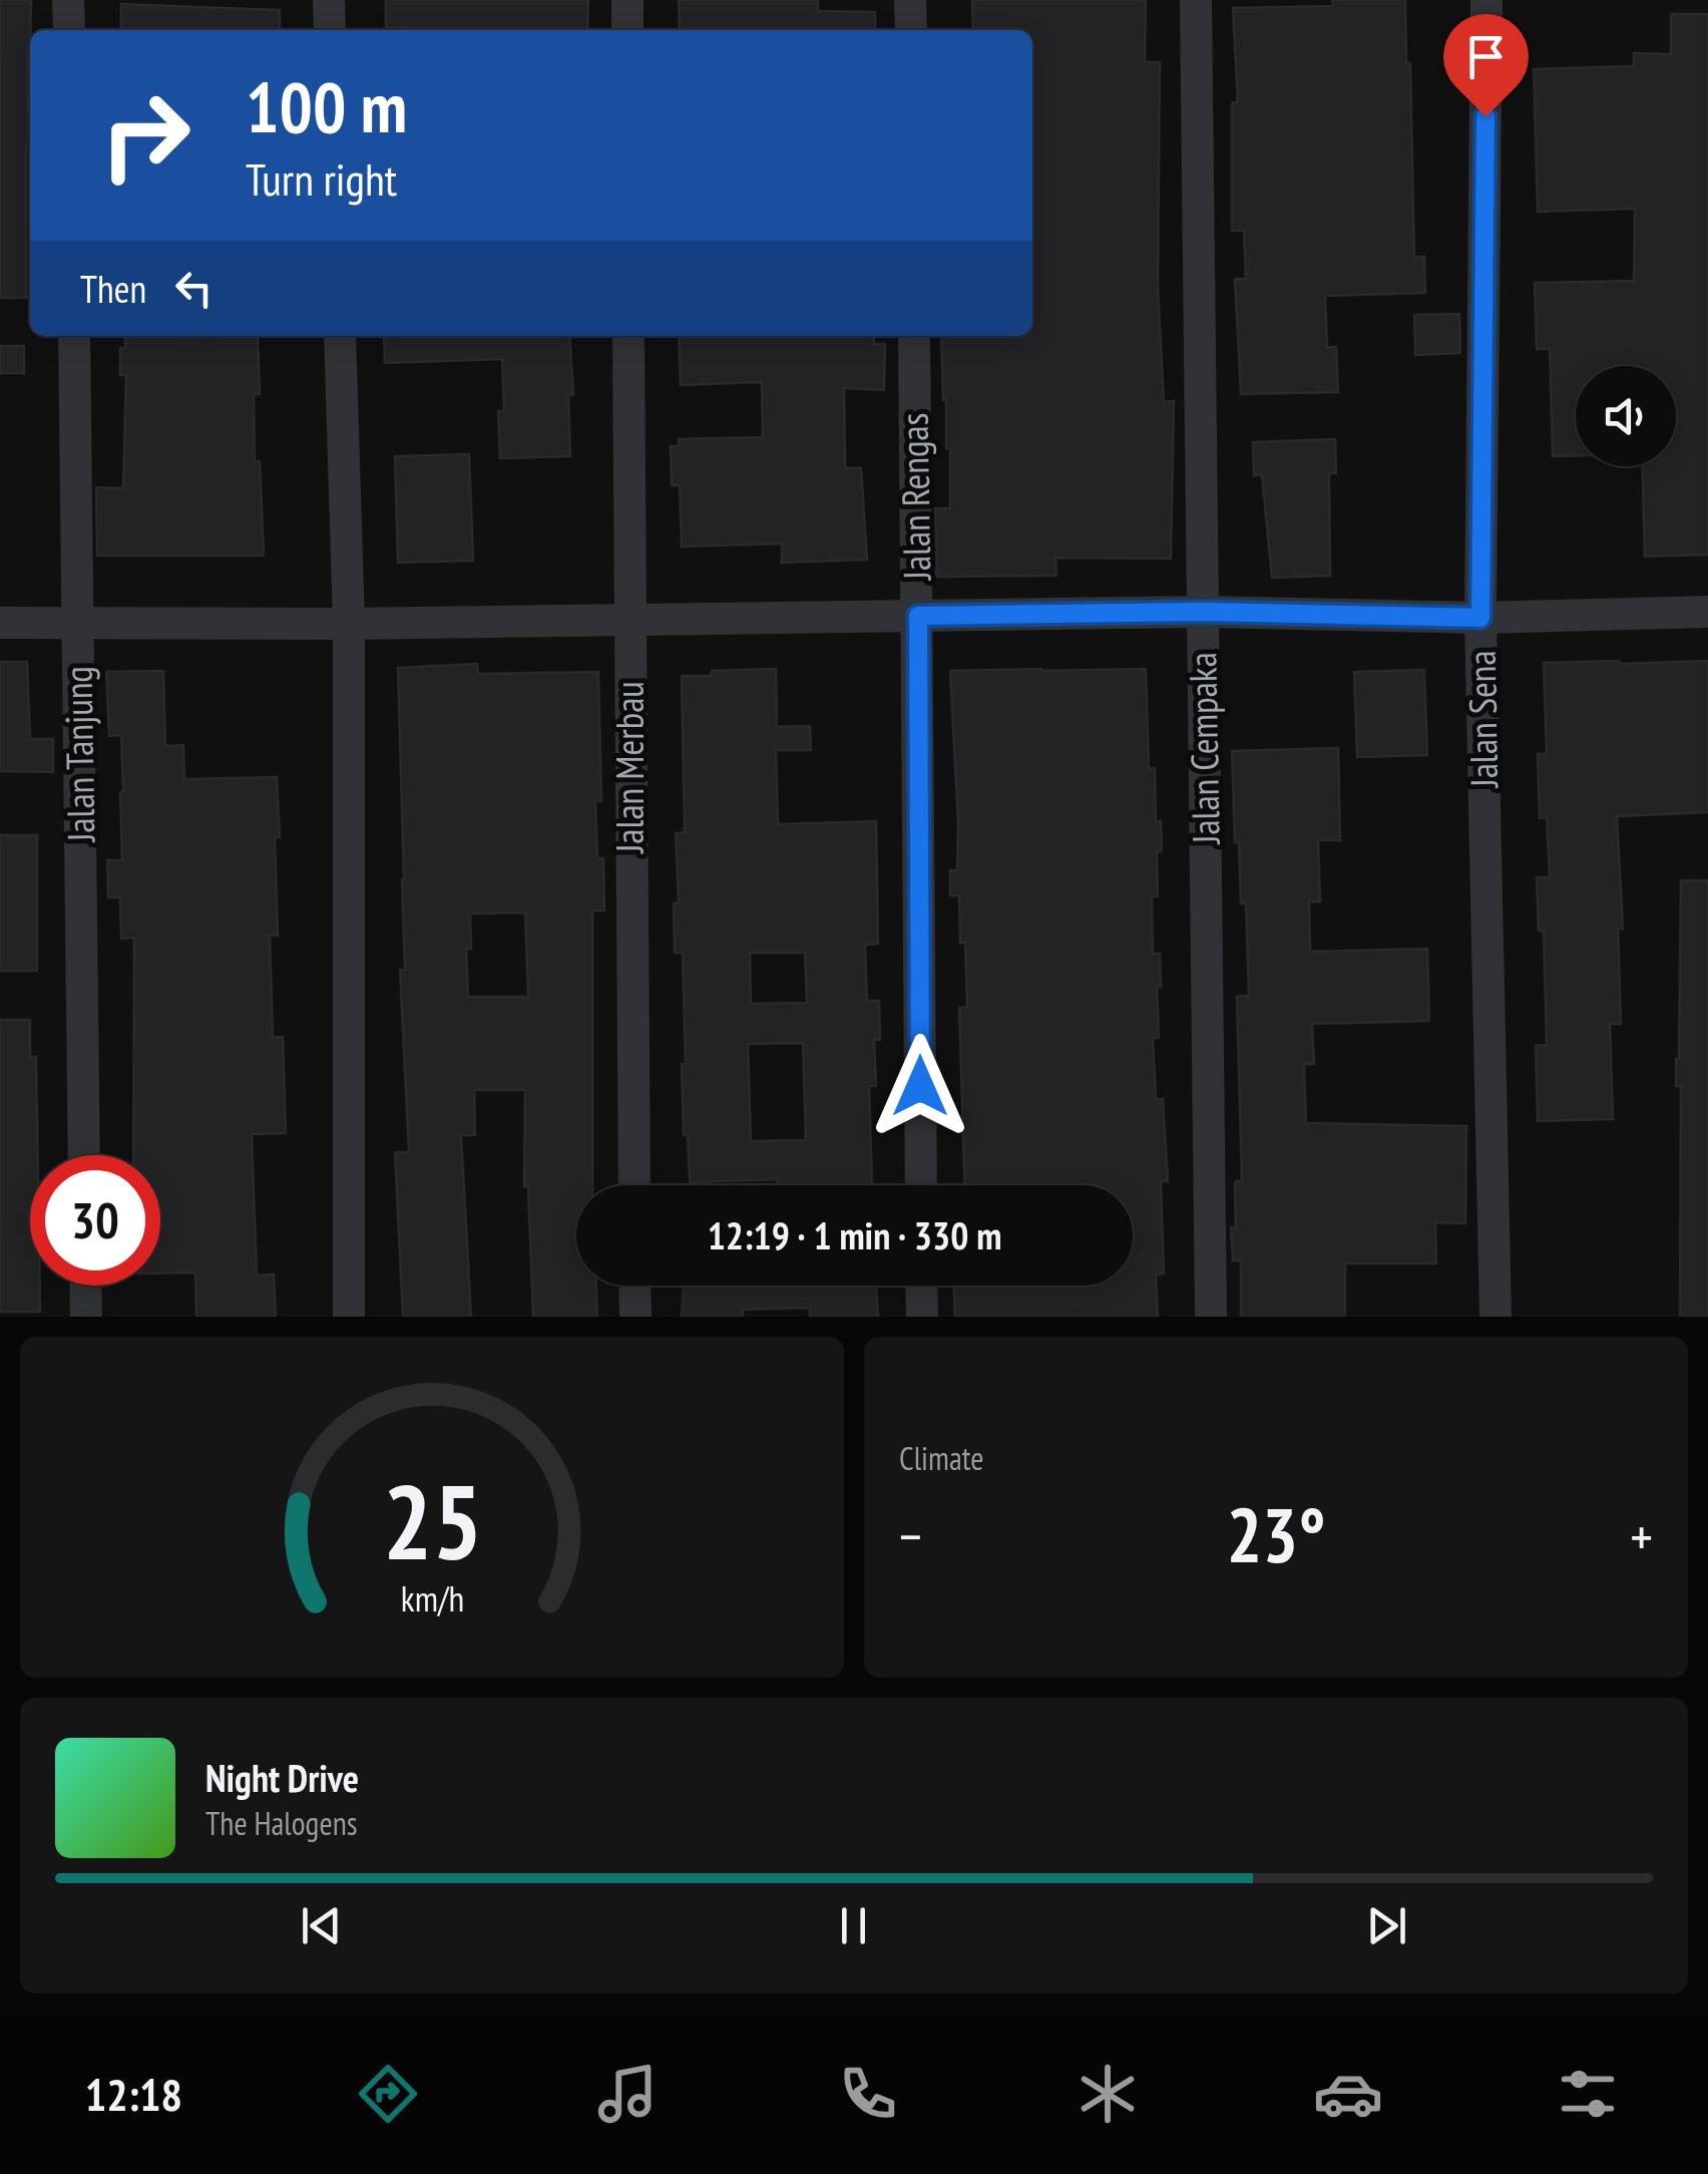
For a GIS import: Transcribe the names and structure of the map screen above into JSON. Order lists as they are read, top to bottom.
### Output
{
  "streets": {
    "street": [
      "Jalan Rengas",
      "Jalan Sena",
      "Jalan Cempaka",
      "Jalan Tanjung",
      "Jalan Merbau"
    ]
  },
  "page": {
    "turn": ["100 m", "Turn right"],
    "then": "Then",
    "limit": "30",
    "trip": "12:19 · 1 min · 330 m",
    "tile": "Climate",
    "heat": ["−", "23°", "+"],
    "song": ["Night Drive", "The Halogens"],
    "tabs": "12:18",
    "gauge": ["25", "km/h"]
  }
}
